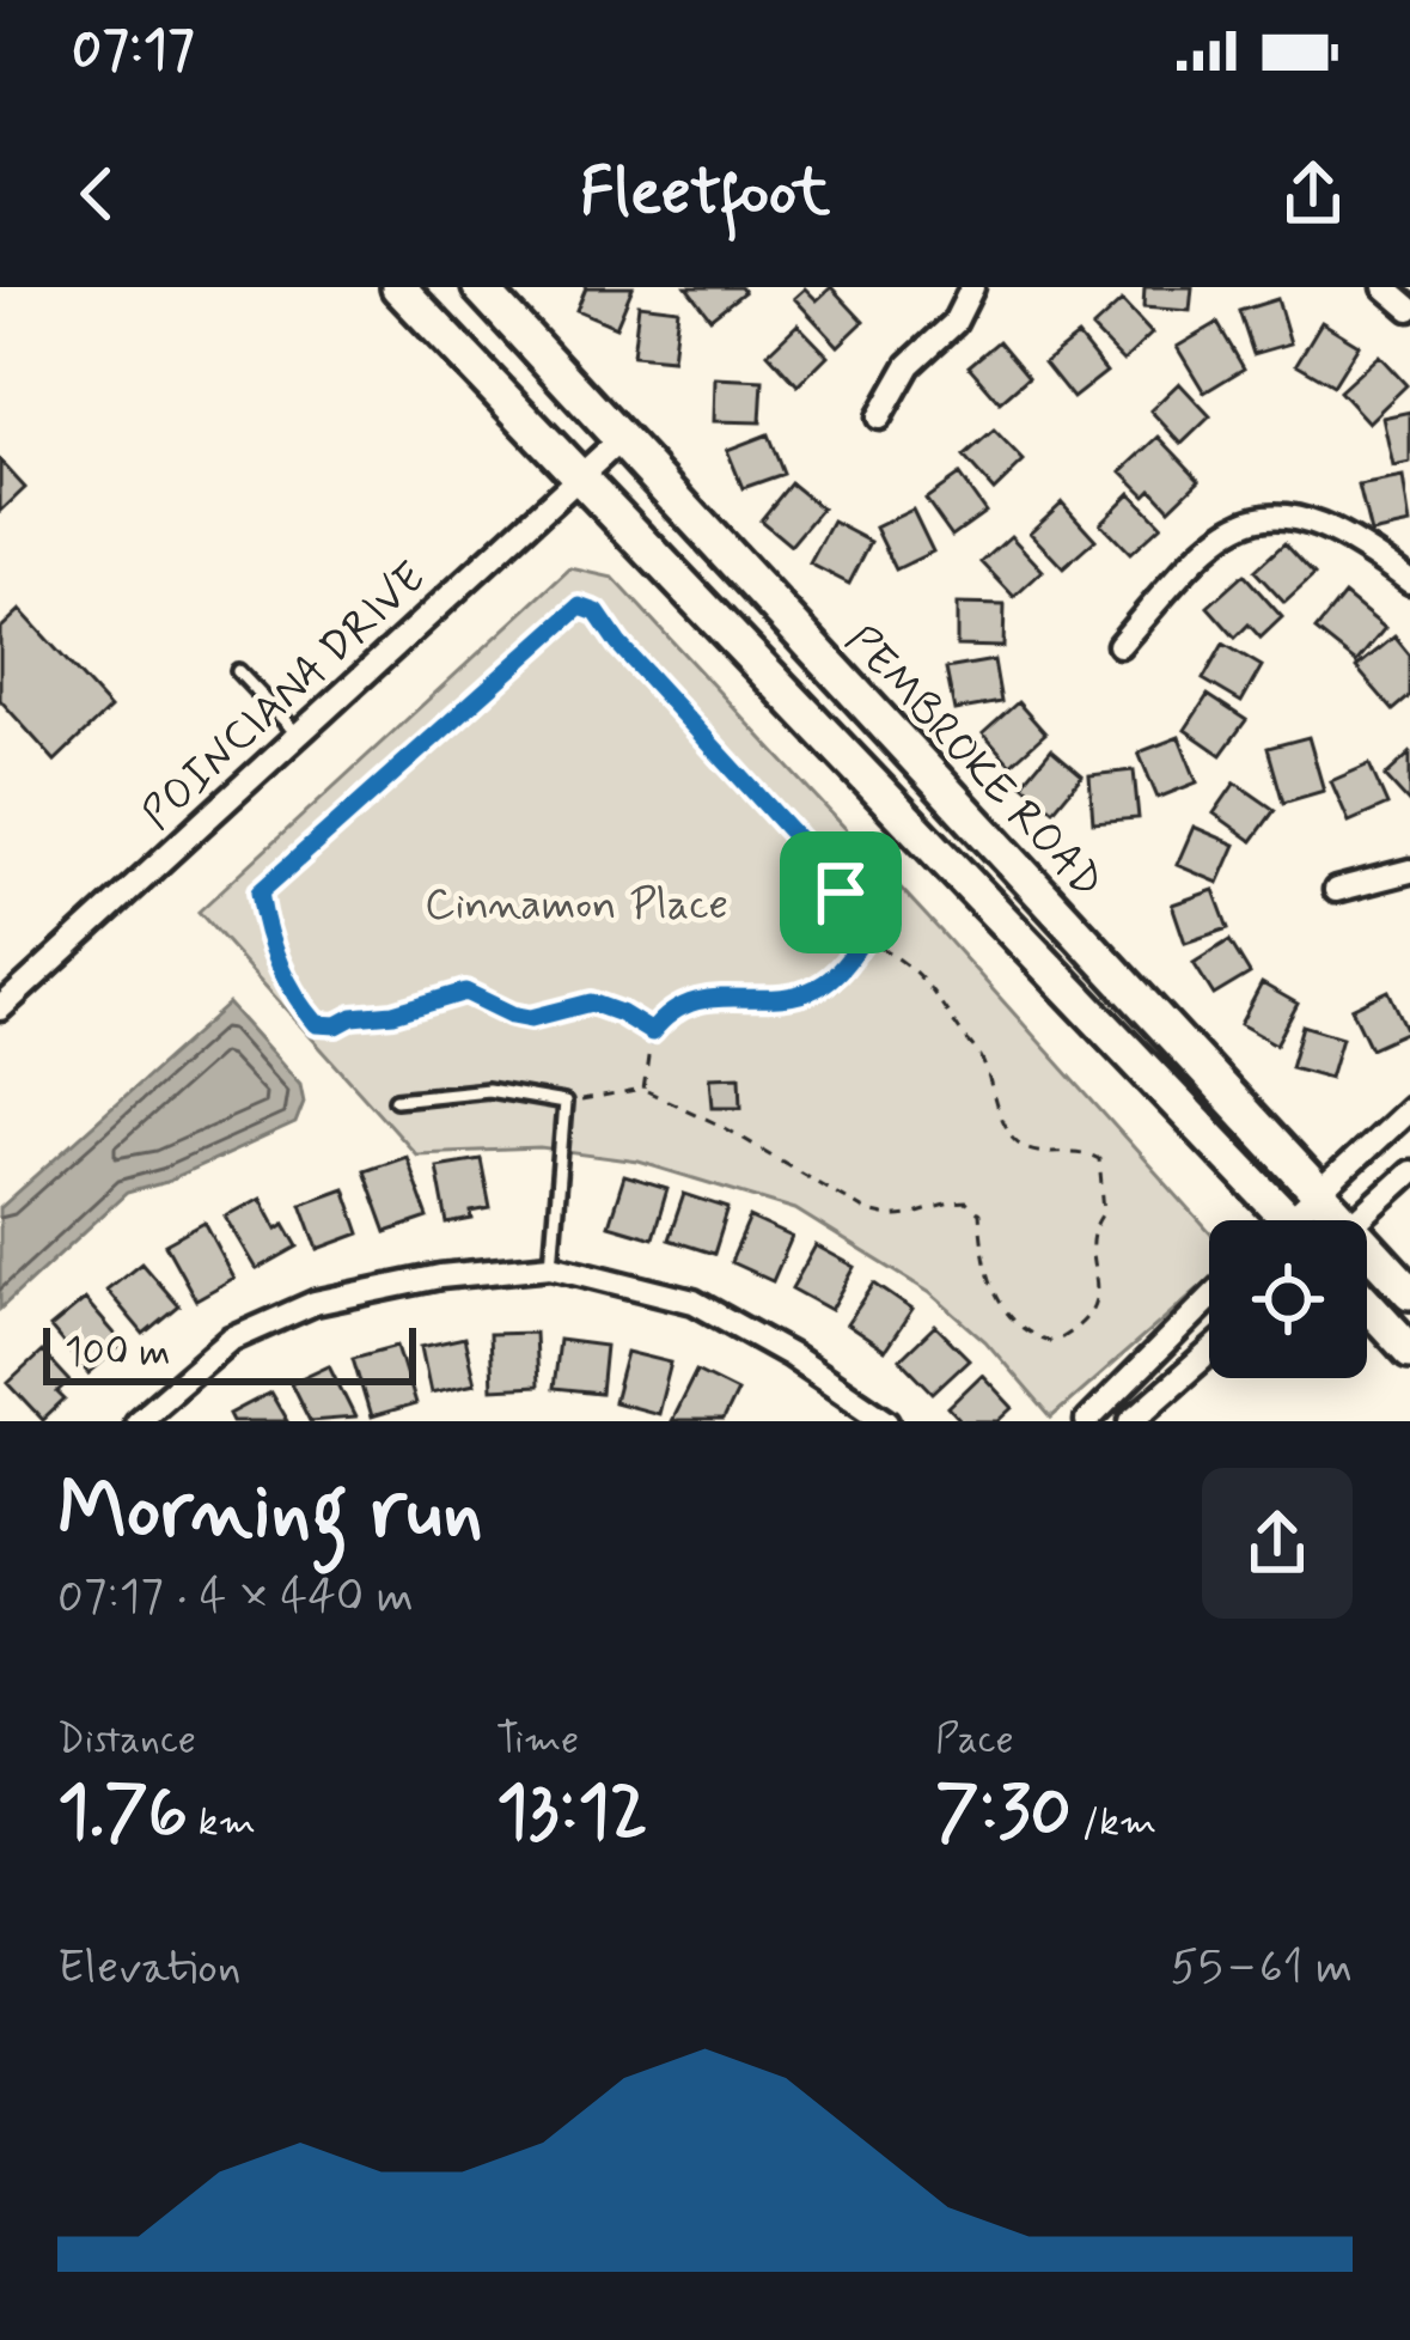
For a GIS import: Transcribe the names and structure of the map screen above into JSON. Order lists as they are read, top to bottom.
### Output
{
  "streets": {
    "main road": ["PEMBROKE ROAD"],
    "street": ["POINCIANA DRIVE"]
  },
  "crossings": [
    ["POINCIANA DRIVE", "PEMBROKE ROAD"]
  ],
  "parks": ["Cinnamon Place"],
  "scale_bar": "100 m",
  "page": {
    "status": "07:17",
    "header": "Fleetfoot",
    "scale": "100 m",
    "heading": ["Morning run", "07:17 · 4 × 440 m"],
    "stats": [
      ["Distance", "1.76 km"],
      ["Time", "13:12"],
      ["Pace", "7:30 /km"]
    ],
    "chart": ["Elevation", "55–61 m"]
  }
}
